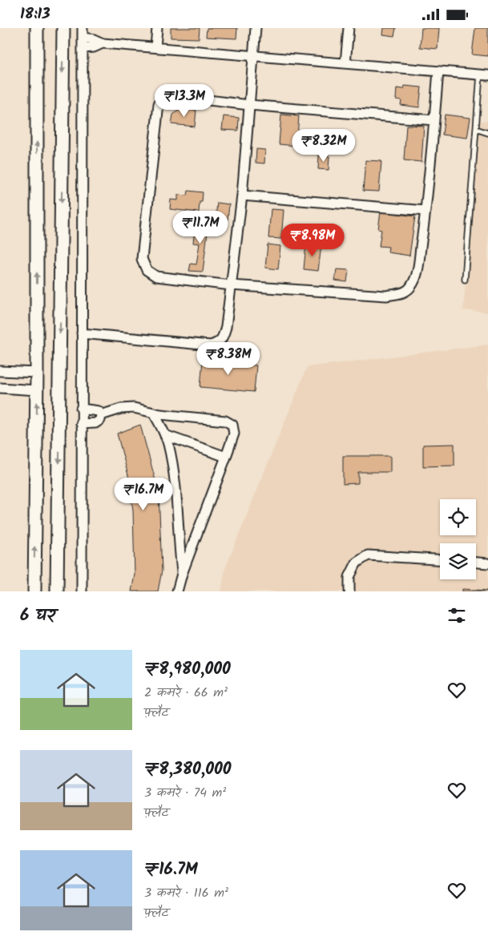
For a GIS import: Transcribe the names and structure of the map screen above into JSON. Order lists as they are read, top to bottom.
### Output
{
  "page": {
    "status": "18:13",
    "price": [
      "₹13.3M",
      "₹8.32M",
      "₹11.7M",
      "₹8.98M",
      "₹8.38M",
      "₹16.7M"
    ],
    "heading": "6 घर",
    "list": [
      {
        "name": "₹8,980,000",
        "note": "2 कमरे · 66 m² · फ़्लैट"
      },
      {
        "name": "₹8,380,000",
        "note": "3 कमरे · 74 m² · फ़्लैट"
      },
      {
        "name": "₹16.7M",
        "note": "3 कमरे · 116 m² · फ़्लैट"
      }
    ]
  }
}
